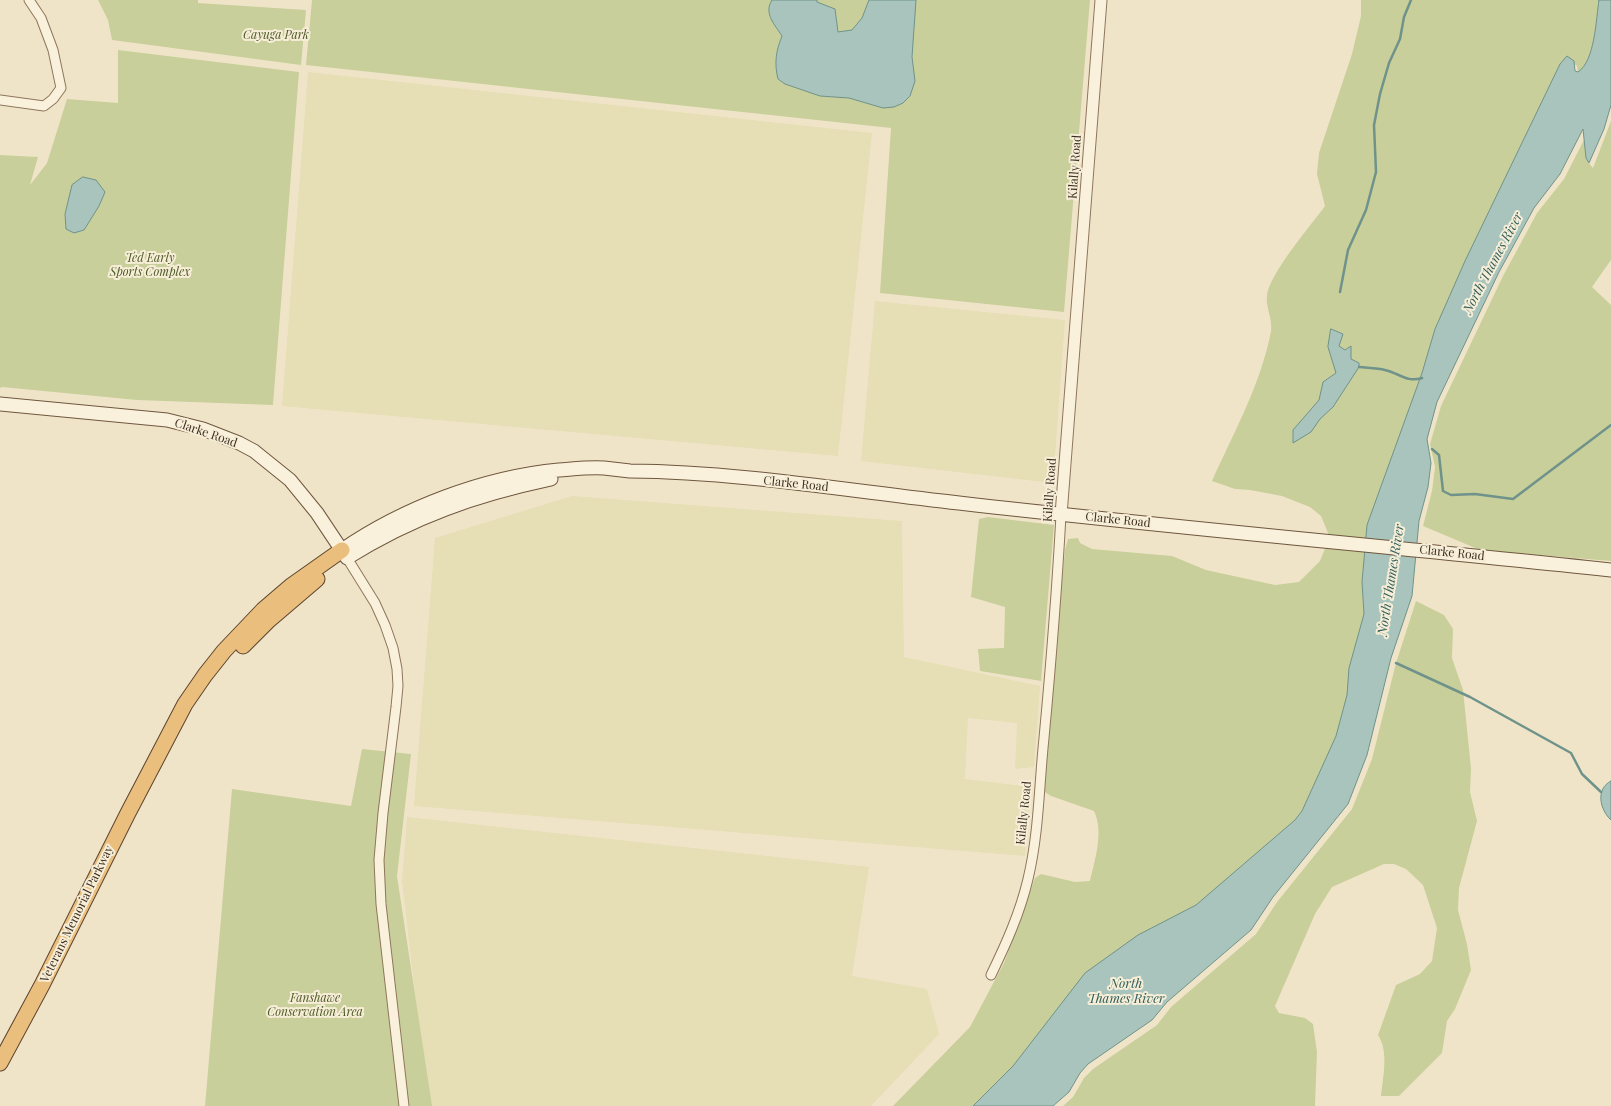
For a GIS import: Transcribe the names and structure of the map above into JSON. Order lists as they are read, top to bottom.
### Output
{
  "streets": {
    "highway": ["Veterans Memorial Parkway"],
    "main road": ["Clarke Road"],
    "street": ["Kilally Road"]
  },
  "crossings": [
    ["Kilally Road", "Clarke Road"],
    ["Clarke Road", "Veterans Memorial Parkway"]
  ],
  "water": ["North Thames River"],
  "parks": ["Cayuga Park", "Ted Early Sports Complex", "Fanshawe Conservation Area"]
}
